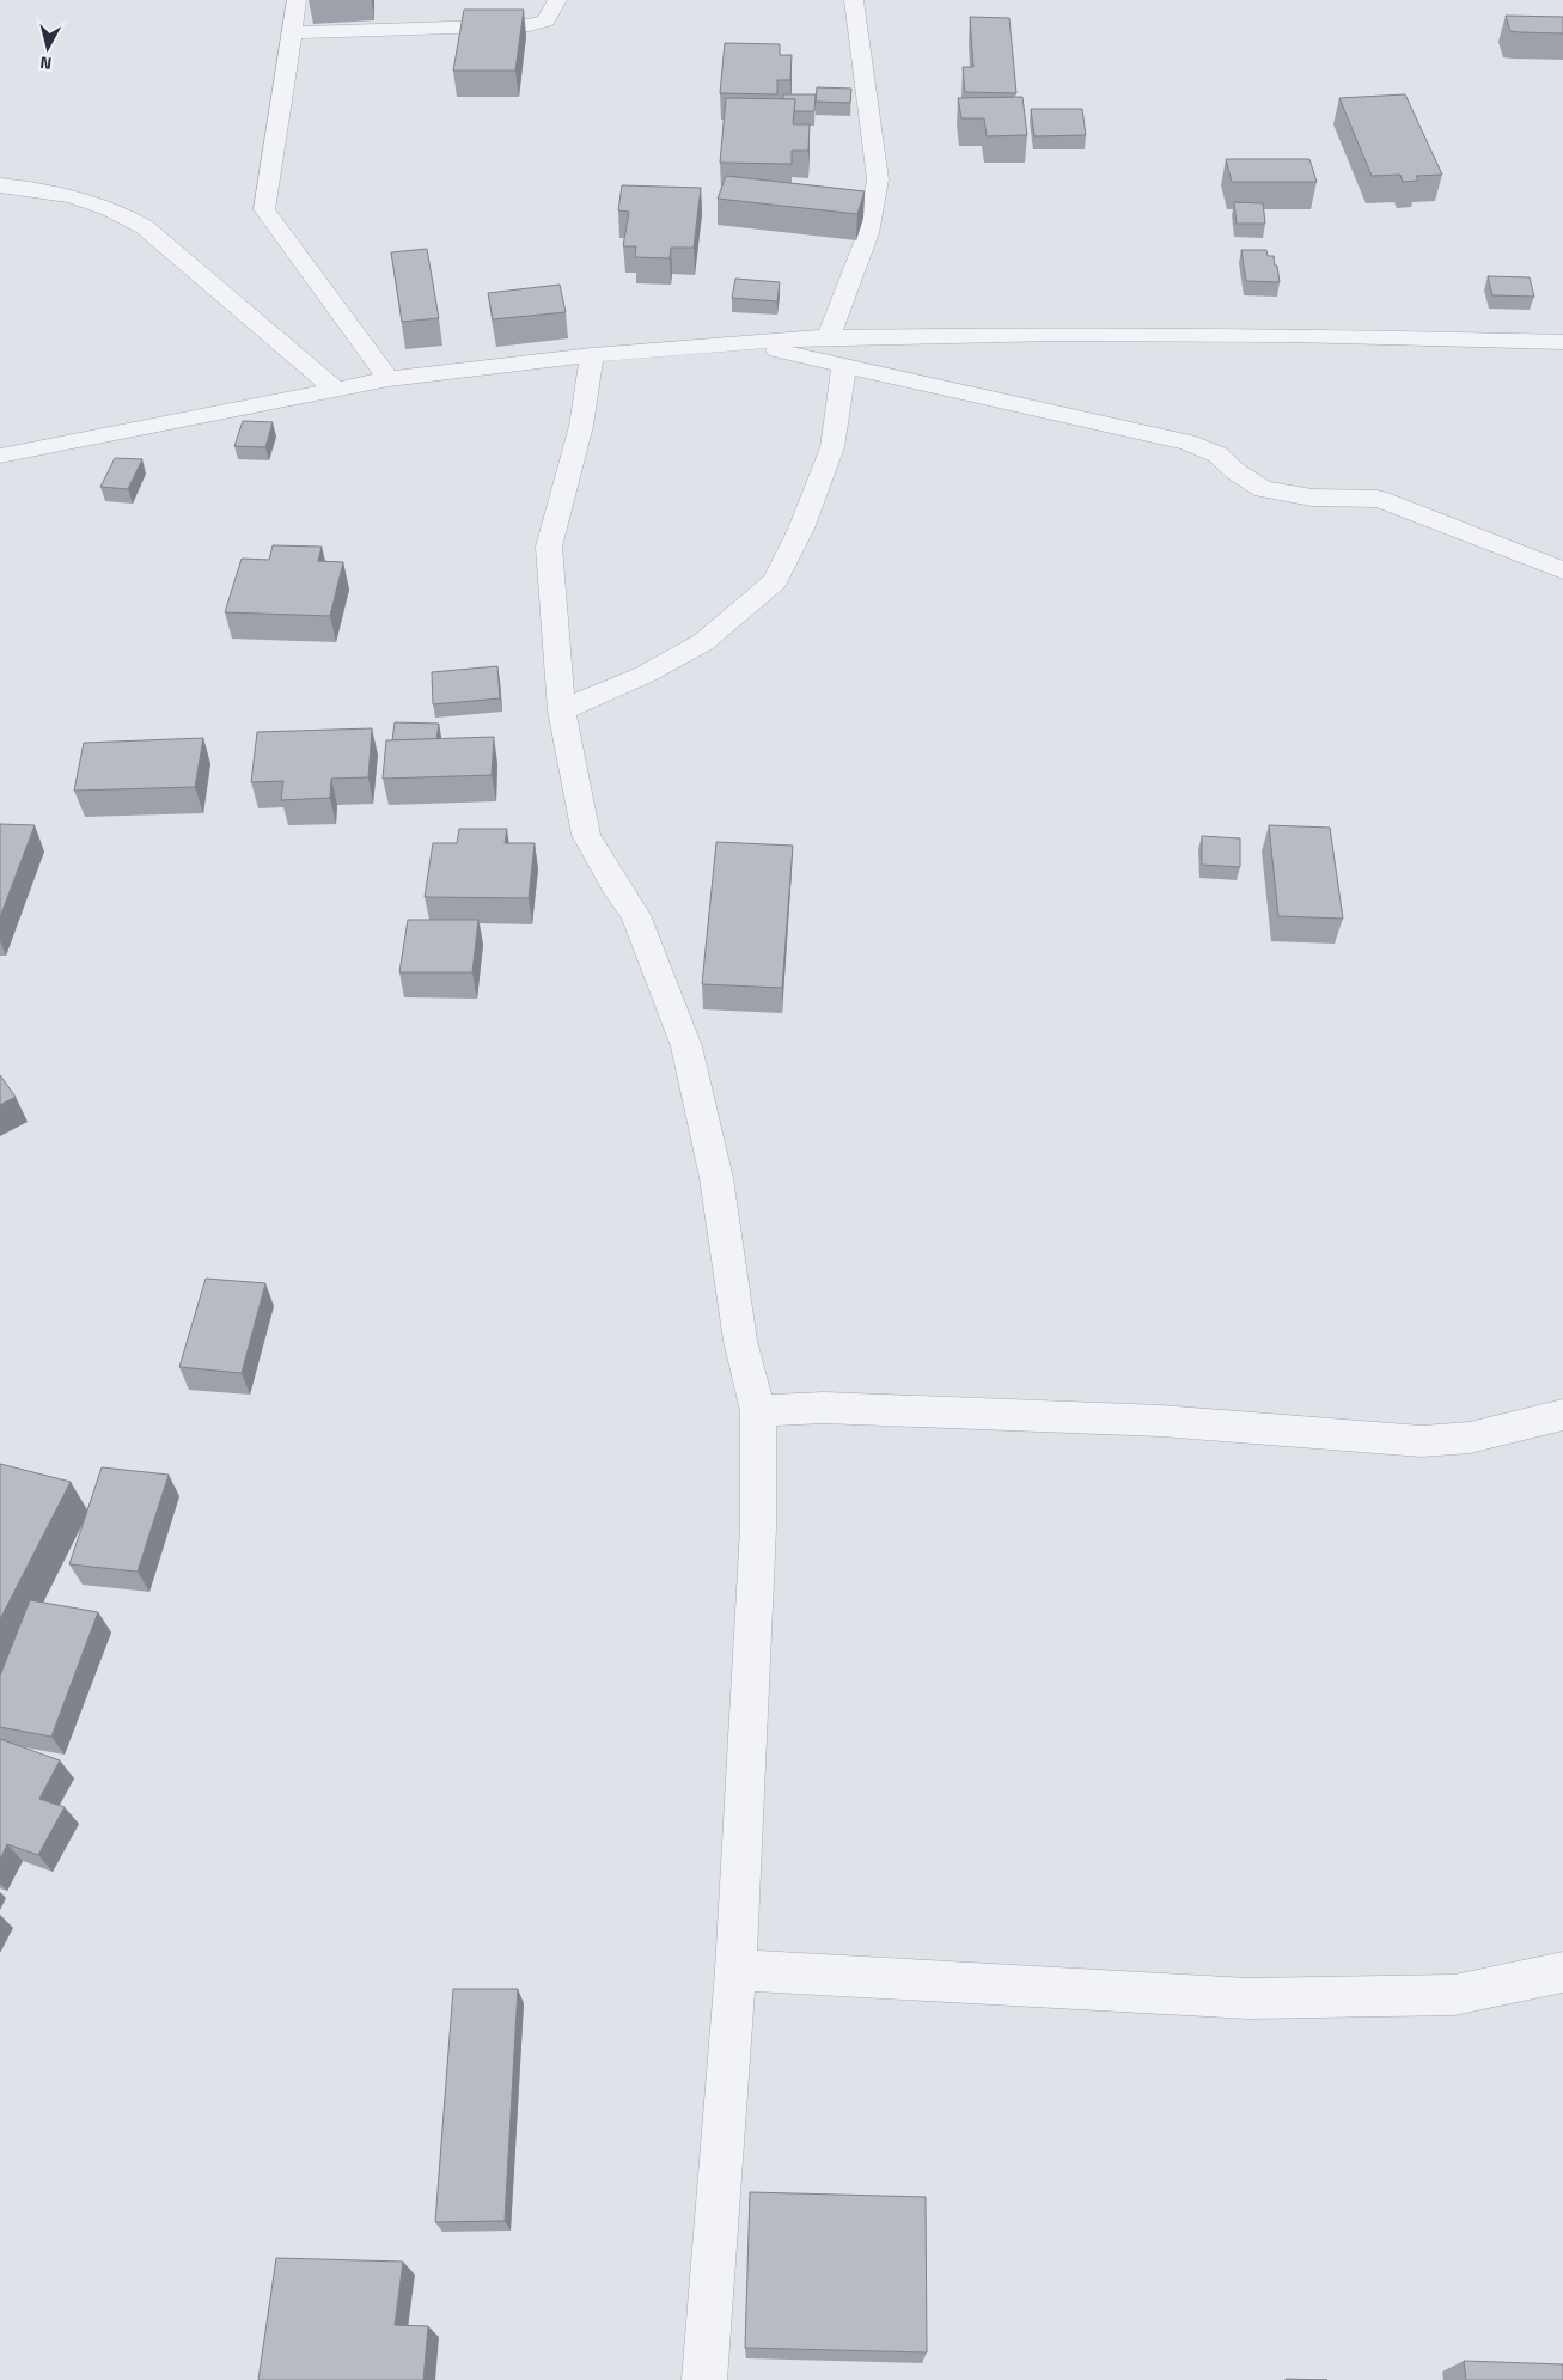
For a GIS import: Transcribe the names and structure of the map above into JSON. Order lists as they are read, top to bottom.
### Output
{
  "north": "bottom"
}
